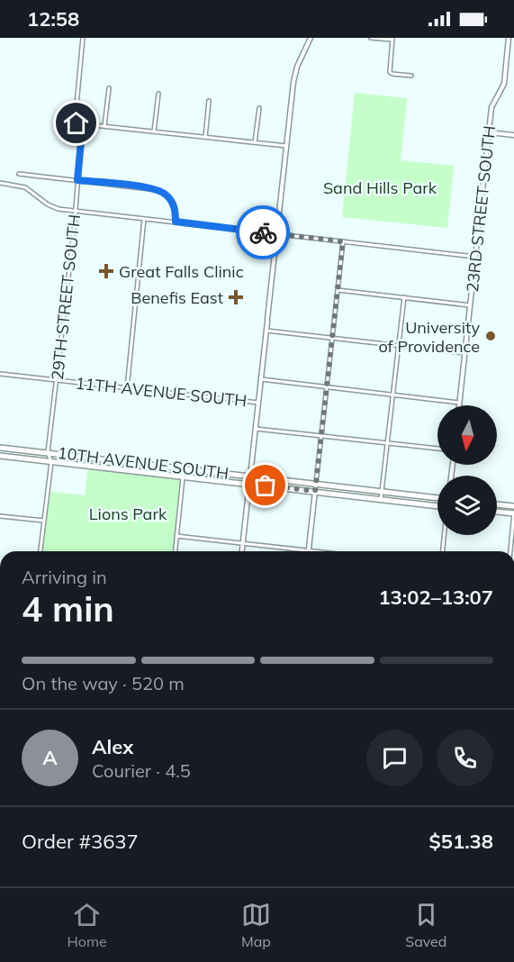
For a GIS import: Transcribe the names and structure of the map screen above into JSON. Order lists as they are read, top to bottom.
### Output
{
  "streets": {
    "highway": ["10TH AVENUE SOUTH"],
    "street": ["23RD STREET SOUTH", "29TH STREET SOUTH", "11TH AVENUE SOUTH"]
  },
  "crossings": [
    ["29TH STREET SOUTH", "11TH AVENUE SOUTH"],
    ["29TH STREET SOUTH", "10TH AVENUE SOUTH"]
  ],
  "parks": ["Sand Hills Park", "Lions Park"],
  "places": {
    "health": ["Great Falls Clinic", "Benefis East"],
    "other": ["University of Providence"]
  },
  "north": "bottom",
  "page": {
    "status": "12:58",
    "heading": ["4 min", "Arriving in", "13:02–13:07"],
    "panel": [
      "Alex",
      "Courier · 4.5",
      "Order #3637",
      "$51.38"
    ],
    "bar": "On the way · 520 m",
    "round": "A",
    "tabs": ["Home", "Map", "Saved"]
  }
}
